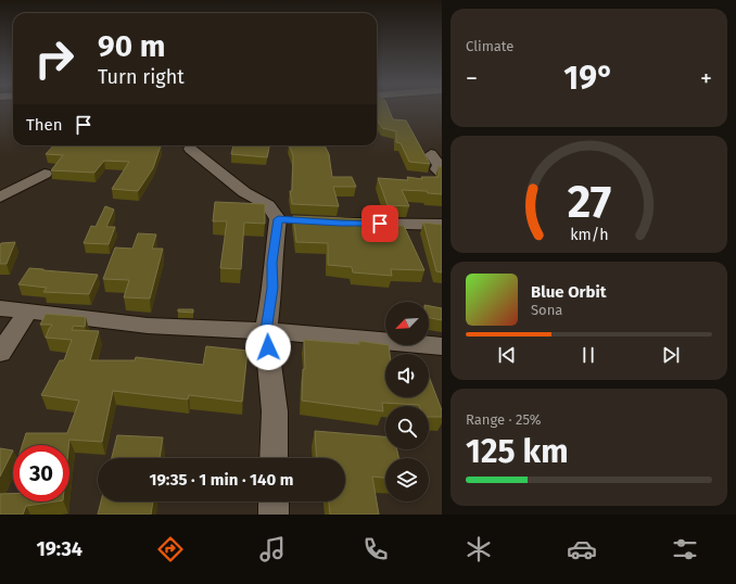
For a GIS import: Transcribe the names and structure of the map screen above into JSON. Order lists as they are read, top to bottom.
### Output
{
  "north": "bottom left",
  "page": {
    "tile": [
      "Climate",
      ["Range · 25%", "125 km"]
    ],
    "turn": ["90 m", "Turn right"],
    "heat": ["−", "19°", "+"],
    "then": "Then",
    "song": ["Blue Orbit", "Sona"],
    "limit": "30",
    "trip": "19:35 · 1 min · 140 m",
    "tabs": "19:34",
    "gauge": ["27", "km/h"]
  }
}
